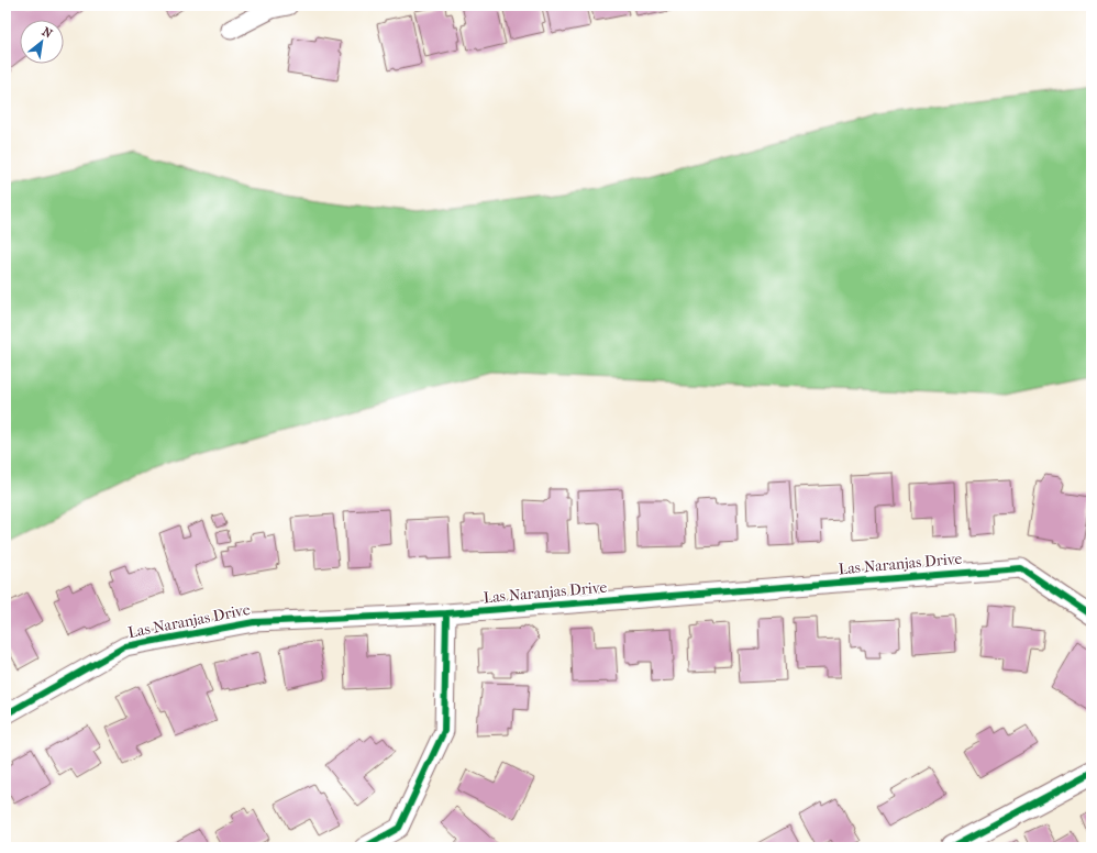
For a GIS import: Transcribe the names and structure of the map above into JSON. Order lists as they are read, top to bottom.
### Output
{
  "streets": {
    "street": ["Las Naranjas Drive"]
  },
  "north": "top right"
}
